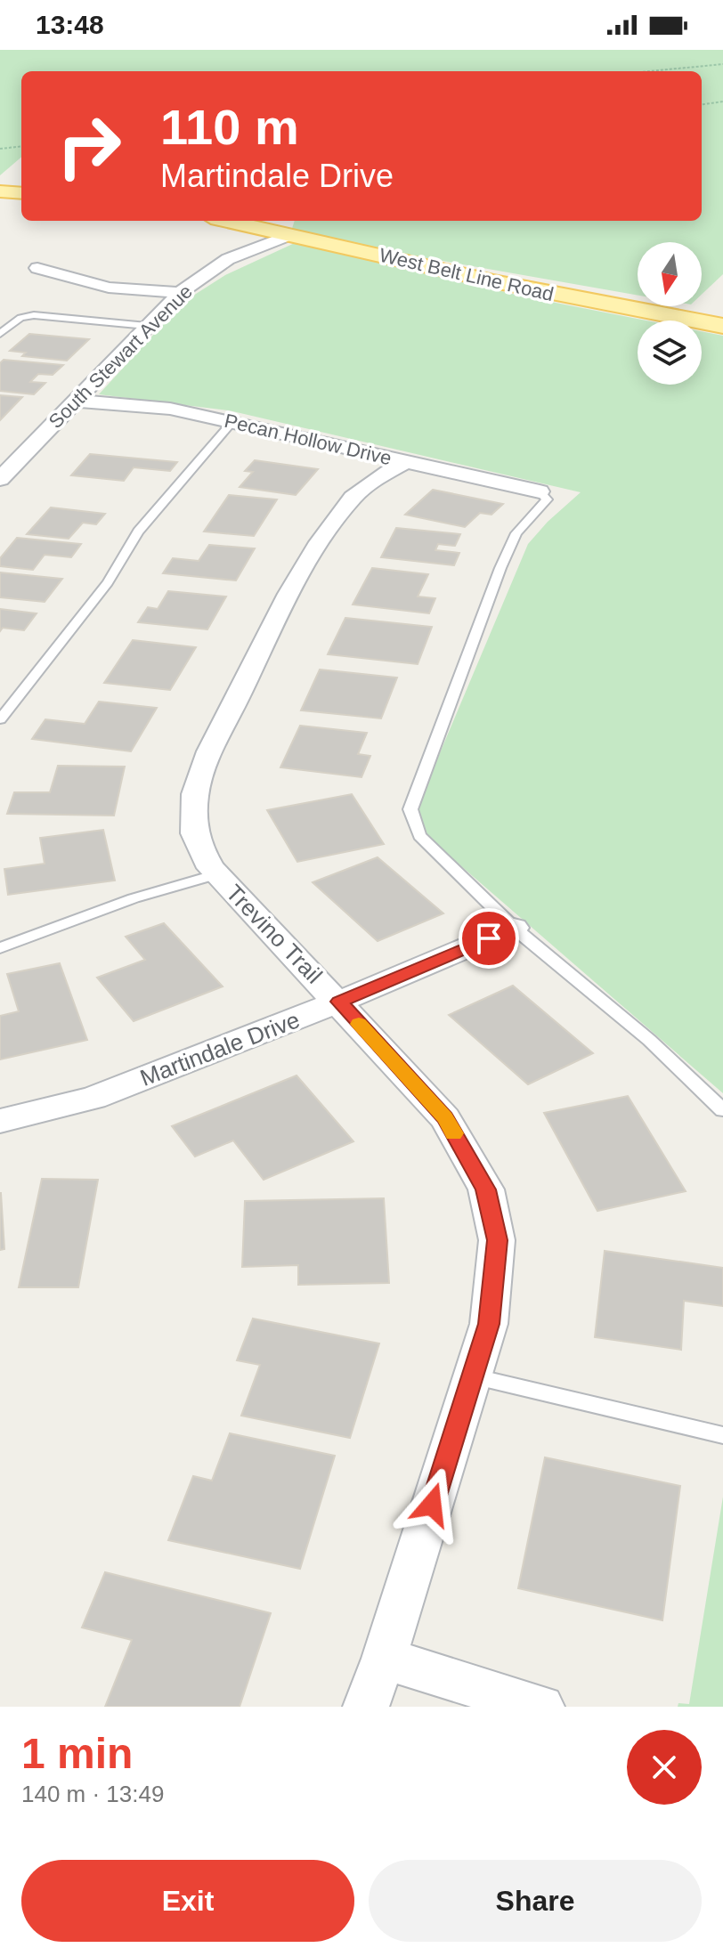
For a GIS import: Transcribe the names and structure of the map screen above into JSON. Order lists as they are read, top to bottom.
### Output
{
  "streets": {
    "main road": ["West Belt Line Road"],
    "street": [
      "South Stewart Avenue",
      "Pecan Hollow Drive",
      "Trevino Trail",
      "Martindale Drive"
    ]
  },
  "crossings": [
    ["West Belt Line Road", "South Stewart Avenue"],
    ["South Stewart Avenue", "Pecan Hollow Drive"],
    ["Pecan Hollow Drive", "Trevino Trail"],
    ["Trevino Trail", "Martindale Drive"]
  ],
  "north": "bottom",
  "page": {
    "status": "13:48",
    "turn": ["110 m", "Martindale Drive"],
    "heading": ["1 min", "140 m · 13:49"],
    "buttons": ["Exit", "Share"]
  }
}
